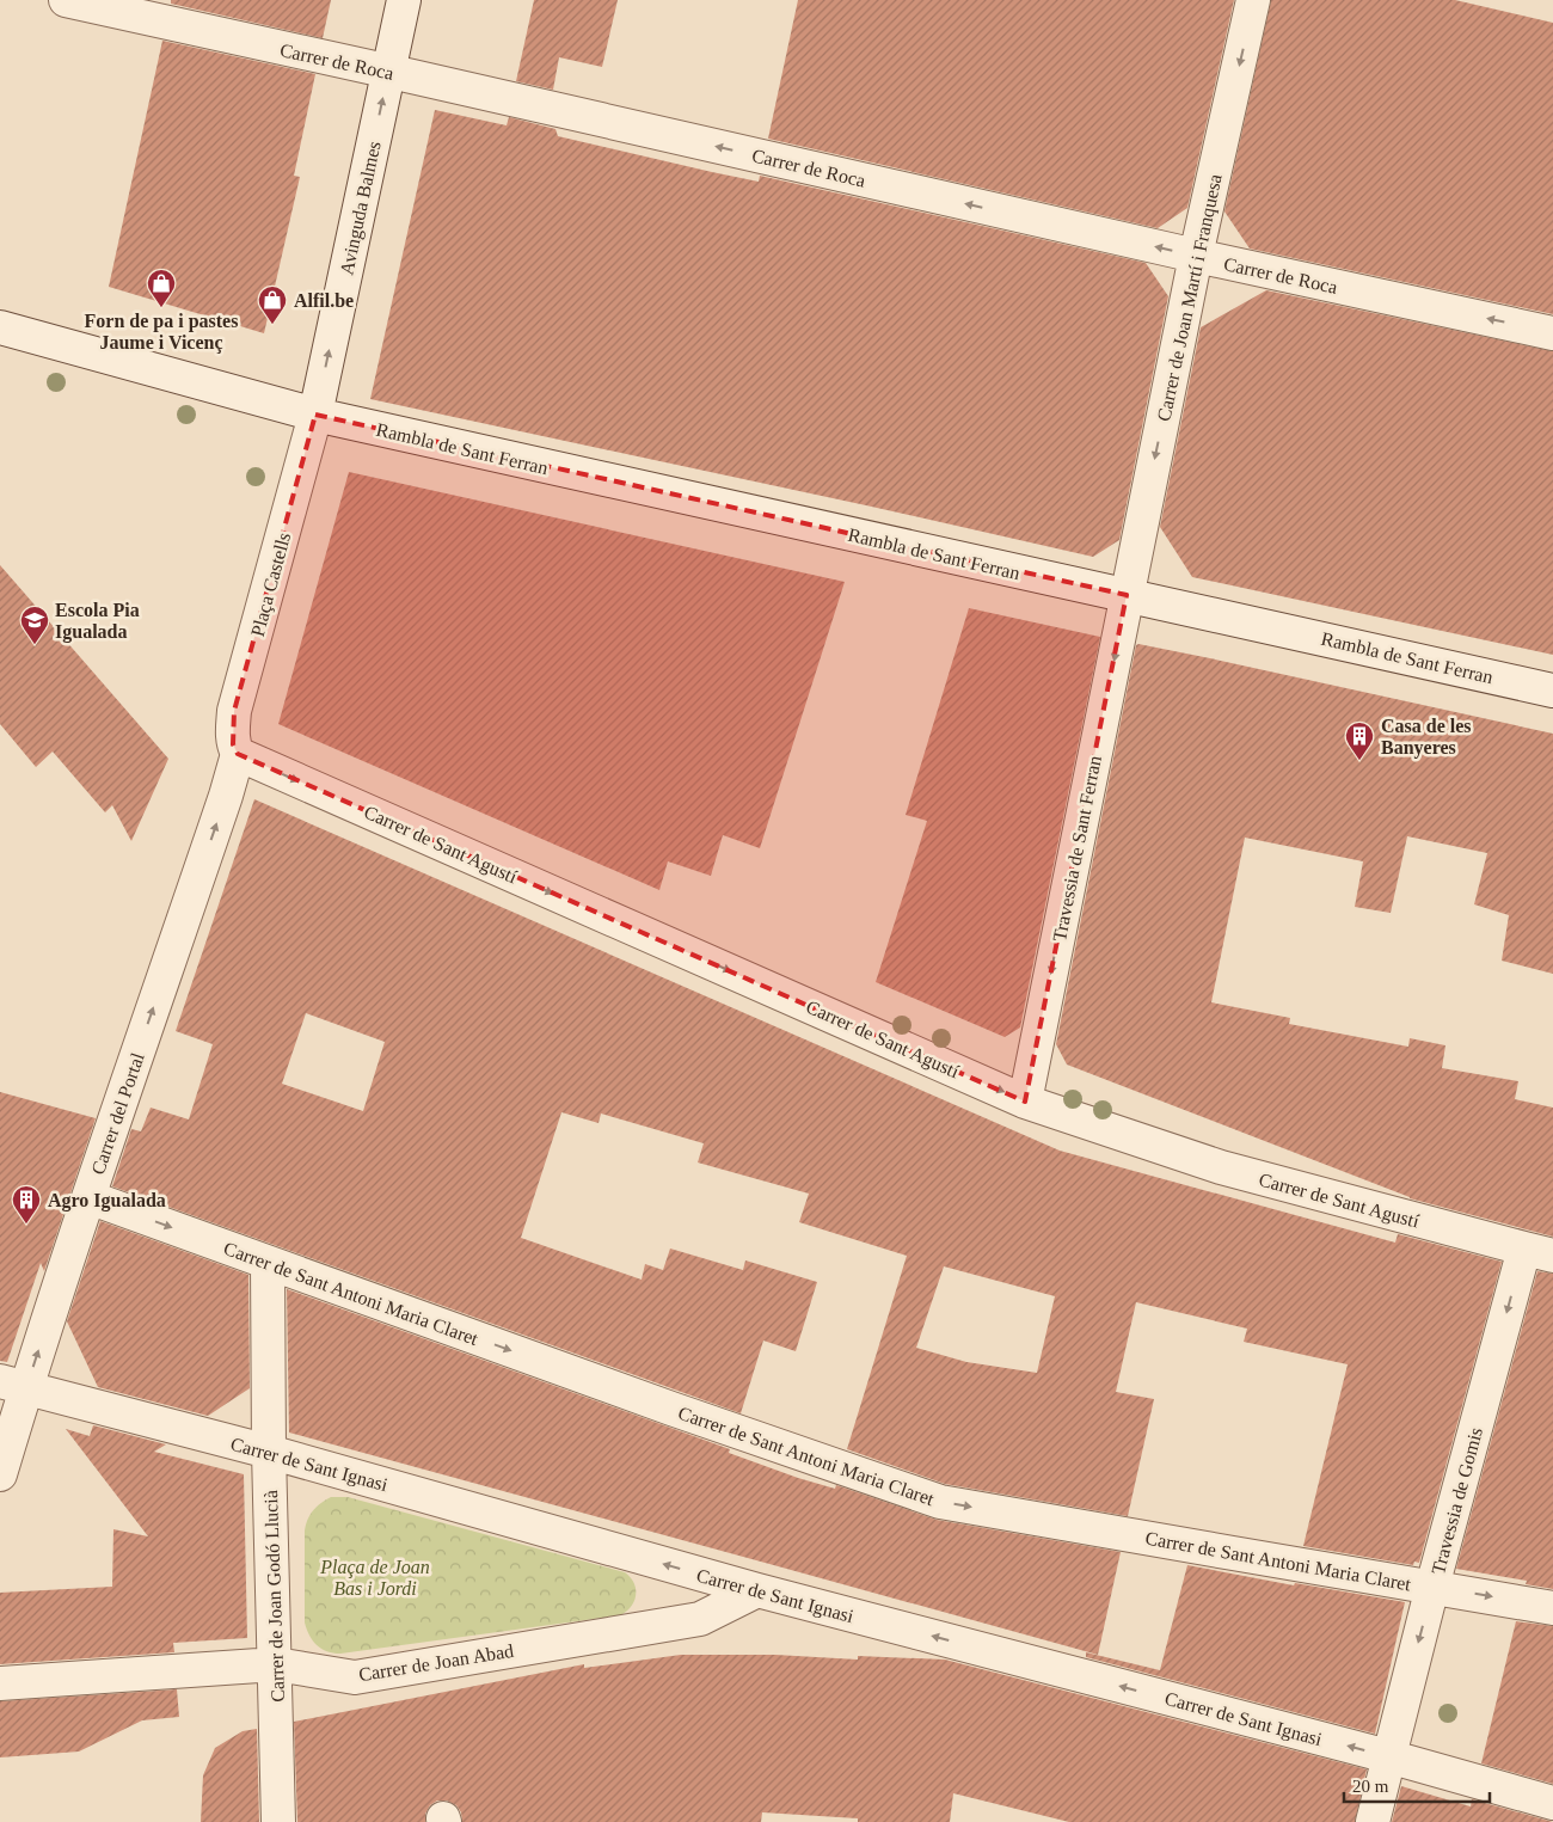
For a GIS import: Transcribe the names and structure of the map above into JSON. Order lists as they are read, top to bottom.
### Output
{
  "streets": {
    "street": [
      "Carrer de Roca",
      "Avinguda Balmes",
      "Carrer de Joan Martí i Franquesa",
      "Rambla de Sant Ferran",
      "Plaça Castells",
      "Carrer de Sant Agustí",
      "Travessia de Sant Ferran",
      "Carrer del Portal",
      "Carrer de Sant Antoni Maria Claret",
      "Carrer de Sant Ignasi",
      "Travessia de Gomis",
      "Carrer de Joan Godó Llucià",
      "Carrer de Joan Abad"
    ]
  },
  "crossings": [
    ["Carrer de Roca", "Avinguda Balmes"],
    ["Carrer de Roca", "Carrer de Joan Martí i Franquesa"],
    ["Avinguda Balmes", "Rambla de Sant Ferran"],
    ["Avinguda Balmes", "Plaça Castells"],
    ["Carrer de Joan Martí i Franquesa", "Rambla de Sant Ferran"],
    ["Carrer de Joan Martí i Franquesa", "Travessia de Sant Ferran"],
    ["Rambla de Sant Ferran", "Plaça Castells"],
    ["Rambla de Sant Ferran", "Travessia de Sant Ferran"],
    ["Plaça Castells", "Carrer de Sant Agustí"],
    ["Plaça Castells", "Carrer del Portal"],
    ["Carrer de Sant Agustí", "Travessia de Sant Ferran"],
    ["Carrer de Sant Agustí", "Carrer del Portal"],
    ["Carrer de Sant Agustí", "Travessia de Gomis"],
    ["Carrer del Portal", "Carrer de Sant Antoni Maria Claret"],
    ["Carrer del Portal", "Carrer de Sant Ignasi"],
    ["Carrer de Sant Antoni Maria Claret", "Travessia de Gomis"],
    ["Carrer de Sant Antoni Maria Claret", "Carrer de Joan Godó Llucià"],
    ["Carrer de Sant Ignasi", "Travessia de Gomis"],
    ["Carrer de Sant Ignasi", "Carrer de Joan Godó Llucià"],
    ["Carrer de Sant Ignasi", "Carrer de Joan Abad"],
    ["Carrer de Joan Godó Llucià", "Carrer de Joan Abad"]
  ],
  "one_way": [
    "Carrer de Roca",
    "Avinguda Balmes",
    "Carrer de Joan Martí i Franquesa",
    "Carrer de Sant Agustí",
    "Travessia de Sant Ferran",
    "Carrer del Portal",
    "Carrer de Sant Antoni Maria Claret",
    "Carrer de Sant Ignasi",
    "Travessia de Gomis"
  ],
  "parks": ["Plaça de Joan Bas i Jordi"],
  "places": {
    "shop": ["Forn de pa i pastes Jaume i Vicenç", "Alfil.be"],
    "school or university": ["Escola Pia Igualada"],
    "building": ["Casa de les Banyeres", "Agro Igualada"]
  },
  "scale_bar": "20 m"
}
